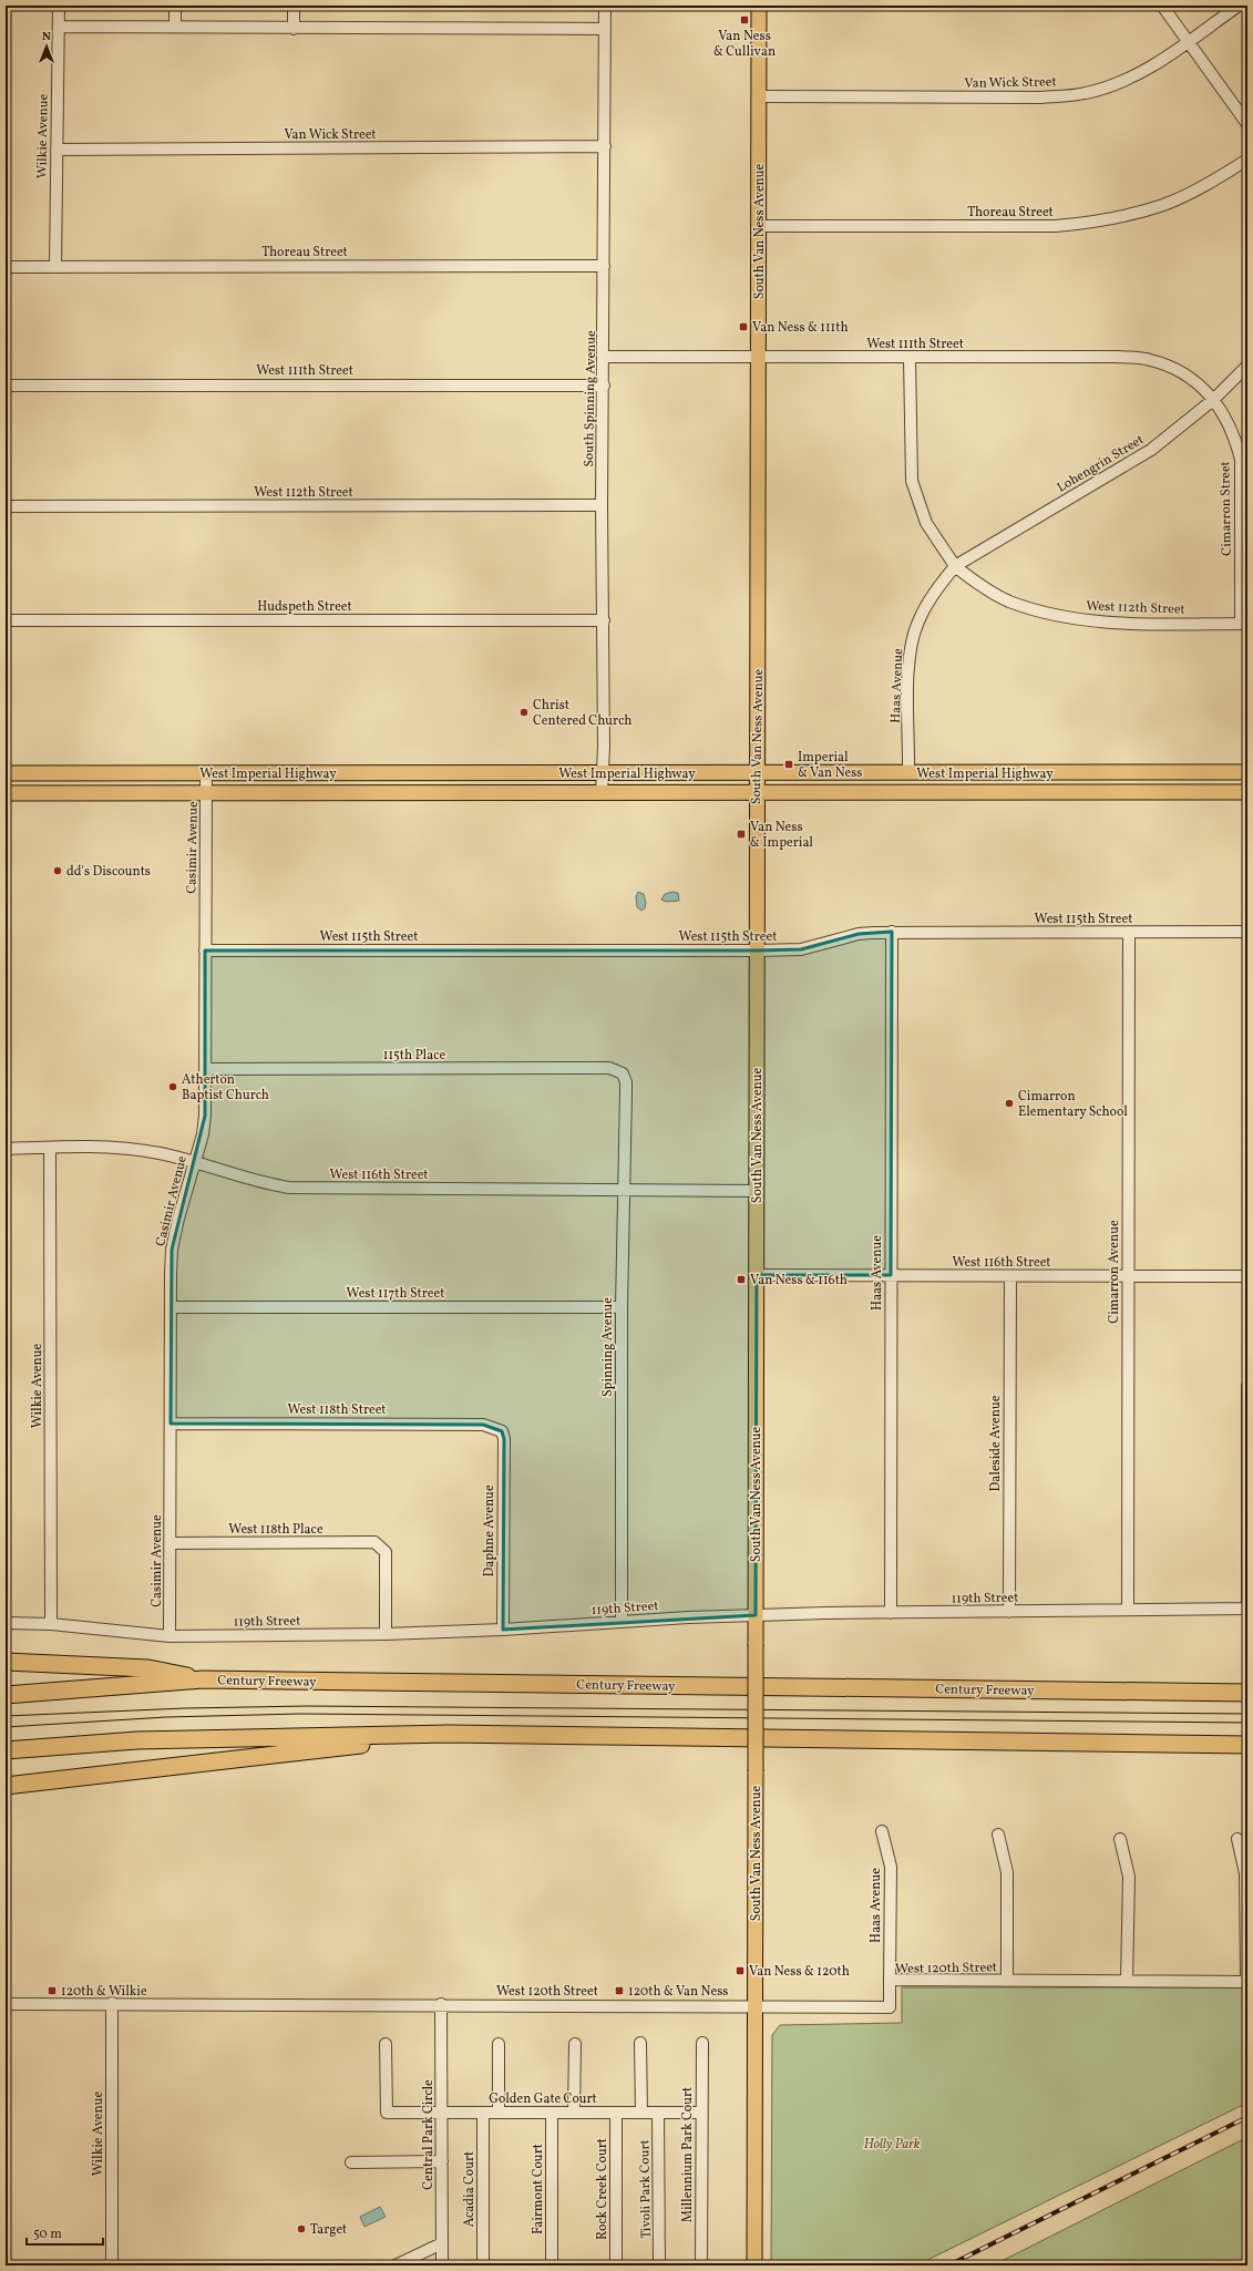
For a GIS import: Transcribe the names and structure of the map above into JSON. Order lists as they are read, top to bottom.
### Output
{
  "streets": {
    "highway": ["Century Freeway"],
    "main road": ["South Van Ness Avenue", "West Imperial Highway"],
    "street": [
      "Van Wick Street",
      "Wilkie Avenue",
      "Thoreau Street",
      "West 111th Street",
      "South Spinning Avenue",
      "Lohengrin Street",
      "West 112th Street",
      "Cimarron Street",
      "Hudspeth Street",
      "Haas Avenue",
      "Casimir Avenue",
      "West 115th Street",
      "115th Place",
      "West 116th Street",
      "Cimarron Avenue",
      "West 117th Street",
      "Spinning Avenue",
      "West 118th Street",
      "Daleside Avenue",
      "West 118th Place",
      "Daphne Avenue",
      "119th Street",
      "West 120th Street",
      "Golden Gate Court",
      "Central Park Circle",
      "Millennium Park Court",
      "Acadia Court",
      "Fairmont Court",
      "Rock Creek Court",
      "Tivoli Park Court"
    ]
  },
  "crossings": [
    ["Van Wick Street", "Wilkie Avenue"],
    ["Van Wick Street", "South Van Ness Avenue"],
    ["Van Wick Street", "South Spinning Avenue"],
    ["Wilkie Avenue", "Thoreau Street"],
    ["Wilkie Avenue", "West 116th Street"],
    ["Wilkie Avenue", "119th Street"],
    ["Wilkie Avenue", "West 120th Street"],
    ["Thoreau Street", "South Van Ness Avenue"],
    ["Thoreau Street", "South Spinning Avenue"],
    ["South Van Ness Avenue", "West 111th Street"],
    ["South Van Ness Avenue", "West Imperial Highway"],
    ["South Van Ness Avenue", "West 115th Street"],
    ["South Van Ness Avenue", "West 116th Street"],
    ["South Van Ness Avenue", "119th Street"],
    ["South Van Ness Avenue", "West 120th Street"],
    ["West 111th Street", "South Spinning Avenue"],
    ["West 111th Street", "Lohengrin Street"],
    ["West 111th Street", "Cimarron Street"],
    ["South Spinning Avenue", "West 112th Street"],
    ["South Spinning Avenue", "Hudspeth Street"],
    ["South Spinning Avenue", "West Imperial Highway"],
    ["Lohengrin Street", "West 112th Street"],
    ["Lohengrin Street", "Cimarron Street"],
    ["Lohengrin Street", "Haas Avenue"],
    ["West 112th Street", "Cimarron Street"],
    ["West 112th Street", "Haas Avenue"],
    ["Haas Avenue", "West Imperial Highway"],
    ["Haas Avenue", "West 115th Street"],
    ["Haas Avenue", "West 116th Street"],
    ["Haas Avenue", "119th Street"],
    ["Haas Avenue", "West 120th Street"],
    ["West Imperial Highway", "Casimir Avenue"],
    ["Casimir Avenue", "West 115th Street"],
    ["Casimir Avenue", "115th Place"],
    ["Casimir Avenue", "West 116th Street"],
    ["Casimir Avenue", "West 117th Street"],
    ["Casimir Avenue", "West 118th Street"],
    ["Casimir Avenue", "West 118th Place"],
    ["Casimir Avenue", "119th Street"],
    ["West 115th Street", "Cimarron Avenue"],
    ["115th Place", "Spinning Avenue"],
    ["West 116th Street", "Cimarron Avenue"],
    ["West 116th Street", "Spinning Avenue"],
    ["West 116th Street", "Daleside Avenue"],
    ["Cimarron Avenue", "119th Street"],
    ["West 117th Street", "Spinning Avenue"],
    ["Spinning Avenue", "119th Street"],
    ["West 118th Street", "Daphne Avenue"],
    ["Daleside Avenue", "119th Street"],
    ["West 118th Place", "119th Street"],
    ["Daphne Avenue", "119th Street"],
    ["West 120th Street", "Central Park Circle"],
    ["Golden Gate Court", "Central Park Circle"],
    ["Golden Gate Court", "Millennium Park Court"],
    ["Golden Gate Court", "Acadia Court"],
    ["Golden Gate Court", "Fairmont Court"],
    ["Golden Gate Court", "Rock Creek Court"],
    ["Golden Gate Court", "Tivoli Park Court"]
  ],
  "parks": ["Holly Park"],
  "places": {
    "transit": [
      "Van Ness & Cullivan",
      "Van Ness & 111th",
      "Imperial & Van Ness",
      "Van Ness & Imperial",
      "Van Ness & 116th",
      "Van Ness & 120th",
      "120th & Wilkie",
      "120th & Van Ness"
    ],
    "other": [
      "Christ Centered Church",
      "dd's Discounts",
      "Atherton Baptist Church",
      "Cimarron Elementary School",
      "Target"
    ]
  },
  "scale_bar": "50 m",
  "north": "top"
}
